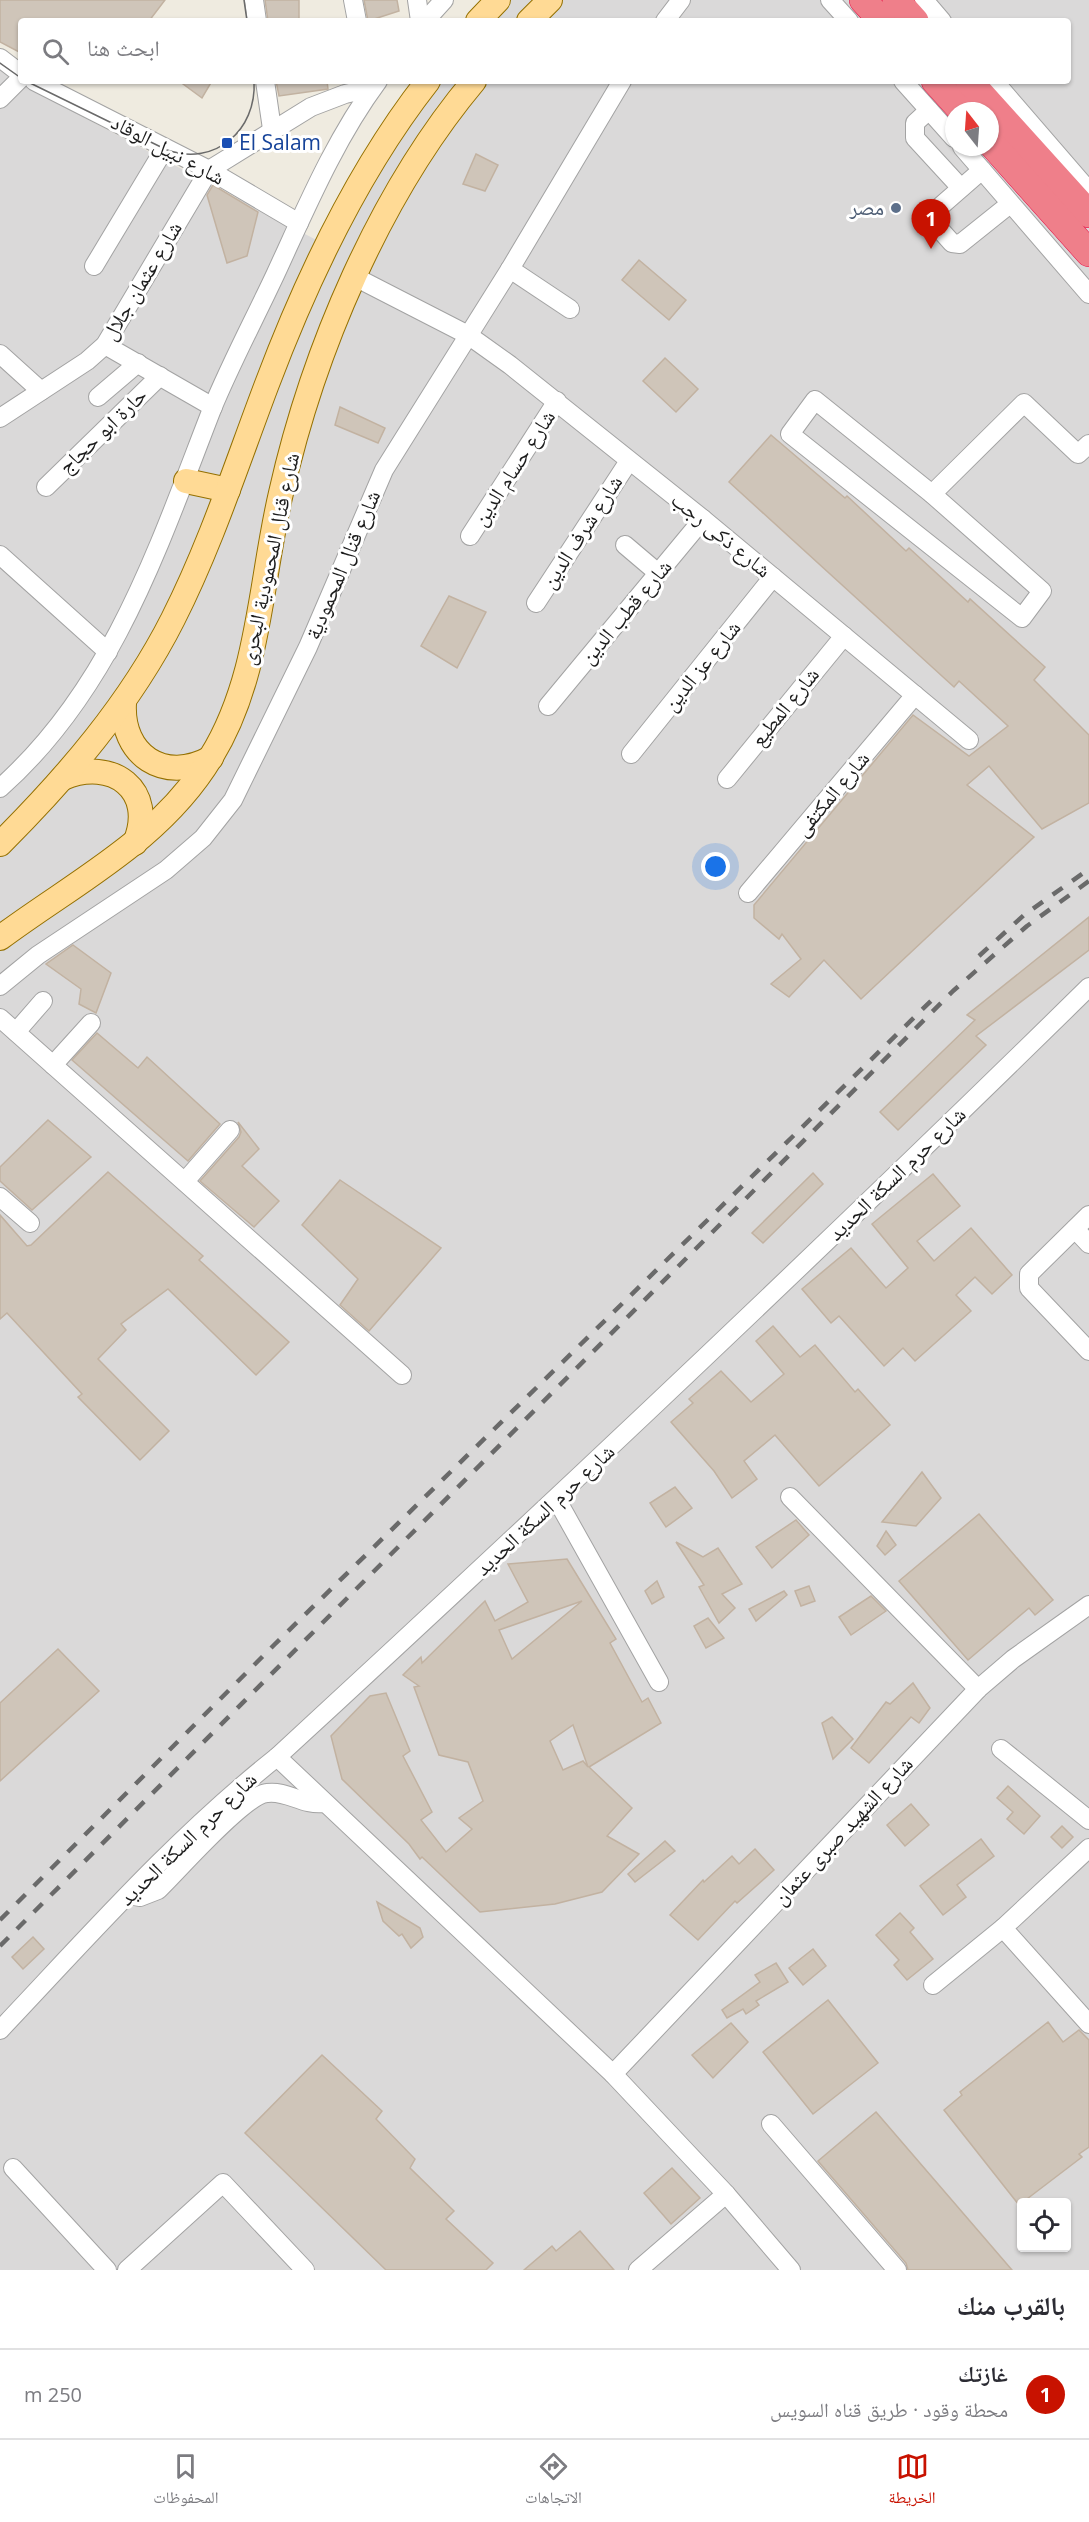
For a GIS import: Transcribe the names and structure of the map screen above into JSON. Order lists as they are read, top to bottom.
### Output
{
  "streets": {
    "main road": ["شارع قنال المحمودية البحرى"],
    "street": [
      "شارع نبيل الوقاد",
      "شارع عثمان جلال",
      "حارة ابو حجاج",
      "شارع حسام الدين",
      "شارع شرف الدين",
      "شارع ذكى رجب",
      "شارع قنال المحمودية",
      "شارع قطب الدين",
      "شارع عز الدين",
      "شارع المطيع",
      "شارع المكتفى",
      "شارع حرم السكة الحديد",
      "شارع الشهيد صبرى عثمان"
    ]
  },
  "crossings": [
    ["شارع نبيل الوقاد", "شارع عثمان جلال"],
    ["شارع حسام الدين", "شارع ذكى رجب"],
    ["شارع شرف الدين", "شارع ذكى رجب"],
    ["شارع ذكى رجب", "شارع قنال المحمودية البحرى"],
    ["شارع ذكى رجب", "شارع قنال المحمودية"],
    ["شارع ذكى رجب", "شارع قطب الدين"],
    ["شارع ذكى رجب", "شارع عز الدين"],
    ["شارع ذكى رجب", "شارع المطيع"],
    ["شارع ذكى رجب", "شارع المكتفى"]
  ],
  "places": {
    "transit": ["El Salam"],
    "other": ["مصر"]
  },
  "north": "top",
  "page": {
    "search": "ابحث هنا",
    "pins": "1",
    "heading": "بالقرب منك",
    "list": [
      {
        "mark": "1",
        "name": "غازتك",
        "note": "محطة وقود · طريق قناه السويس",
        "value": "250 m"
      }
    ],
    "nav": ["الخريطة", "الاتجاهات", "المحفوظات"]
  }
}
